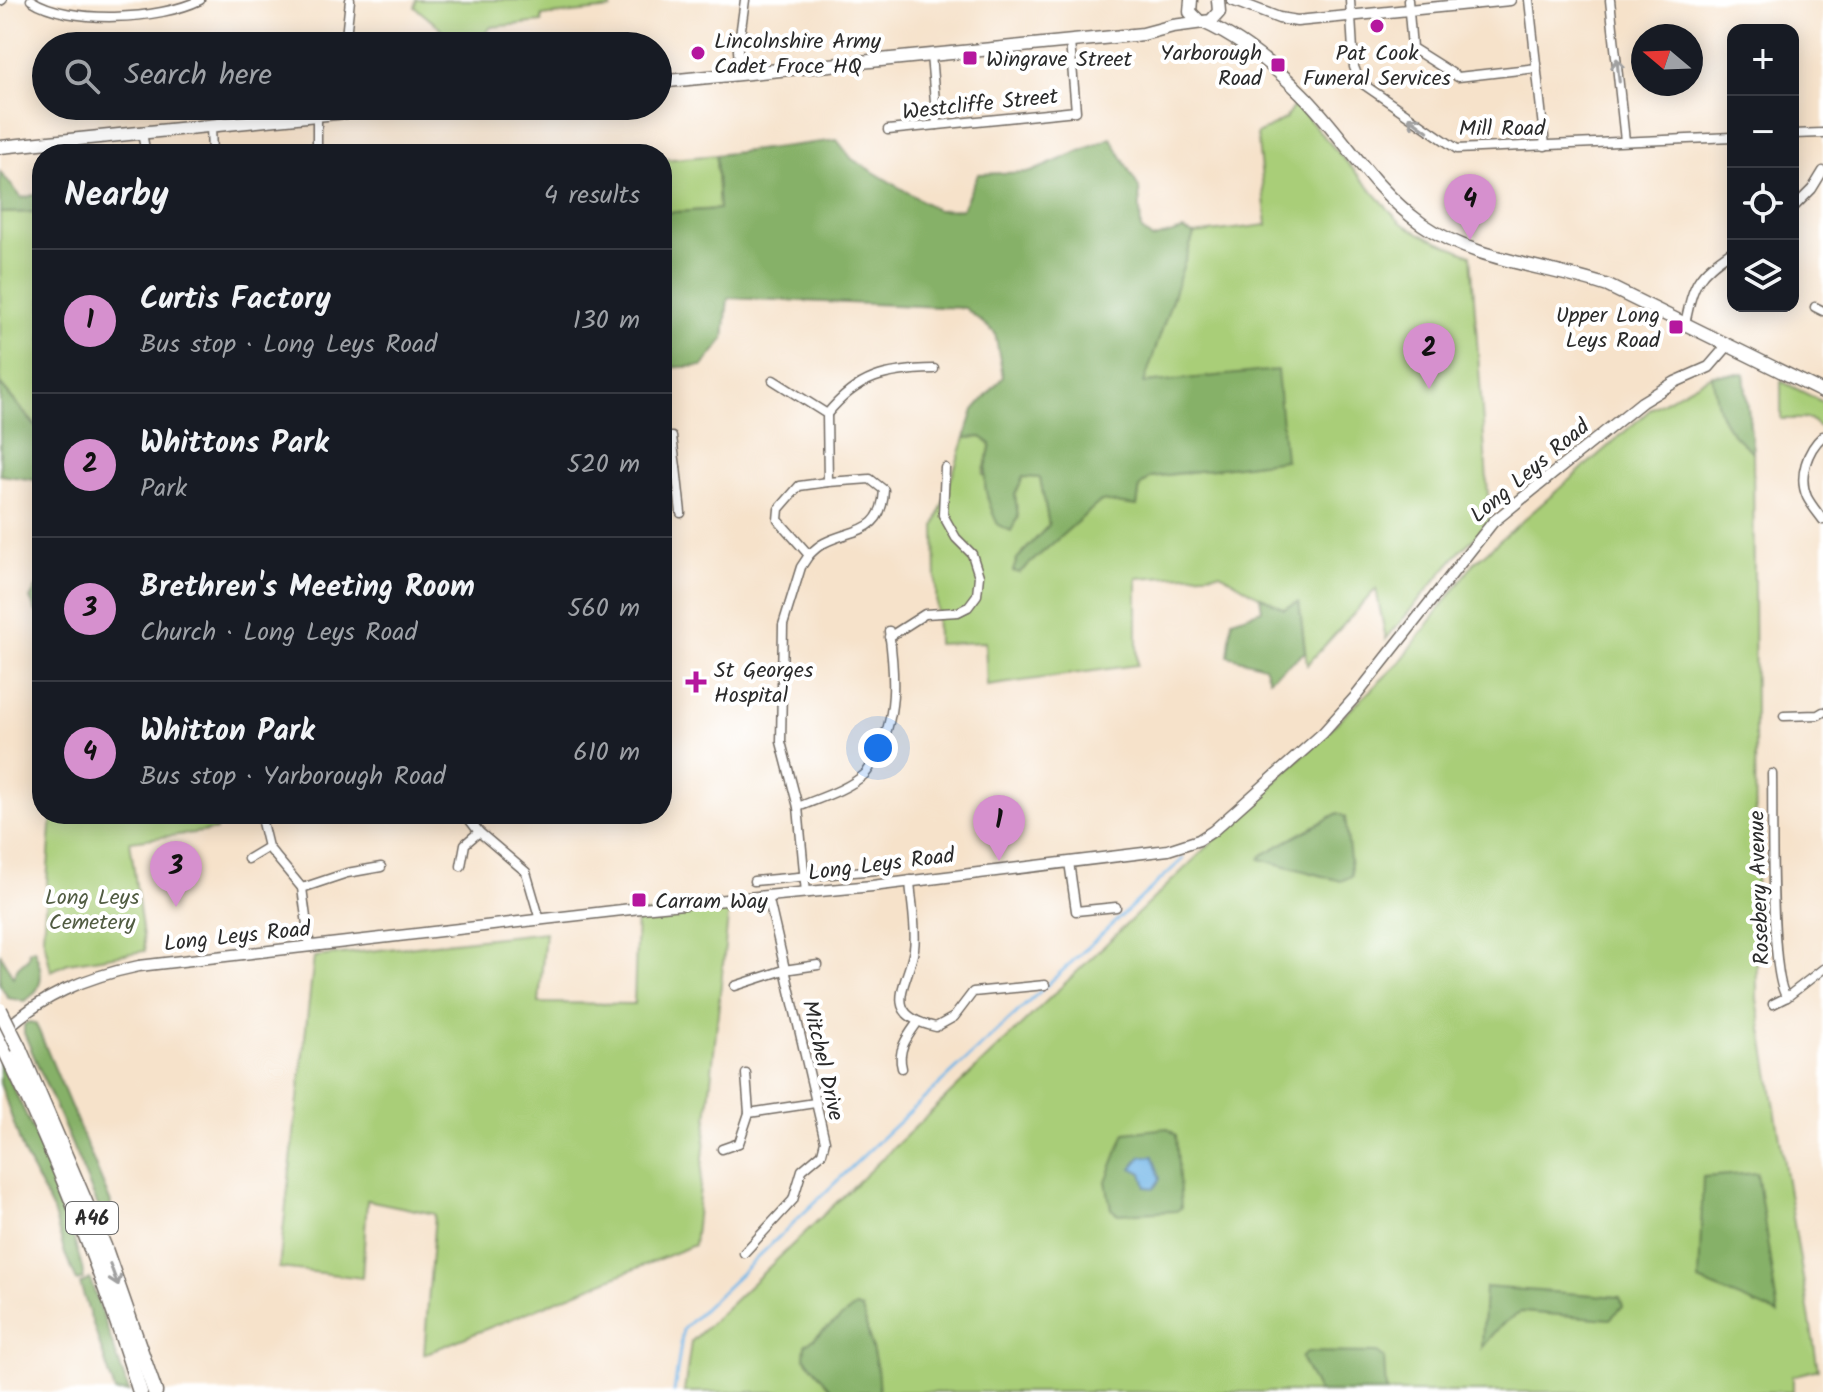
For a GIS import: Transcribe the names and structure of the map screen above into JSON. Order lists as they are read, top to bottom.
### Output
{
  "streets": {
    "highway": ["A46"],
    "street": [
      "Westcliffe Street",
      "Mill Road",
      "Long Leys Road",
      "Rosebery Avenue",
      "Mitchel Drive"
    ]
  },
  "crossings": [
    ["Long Leys Road", "Mitchel Drive"],
    ["Long Leys Road", "A46"]
  ],
  "one_way": ["Mill Road"],
  "parks": ["Long Leys Cemetery"],
  "places": {
    "other": ["Pat Cook Funeral Services", "Lincolnshire Army Cadet Froce HQ"],
    "transit": [
      "Wingrave Street",
      "Yarborough Road",
      "Upper Long Leys Road",
      "Carram Way"
    ],
    "health": ["St Georges Hospital"]
  },
  "north": "left",
  "page": {
    "map_buttons": ["+", "−"],
    "search": "Search here",
    "heading": ["Nearby", "4 results"],
    "pins": [
      "4",
      "2",
      "1",
      "3"
    ],
    "list": [
      {
        "mark": "1",
        "name": "Curtis Factory",
        "note": "Bus stop · Long Leys Road",
        "value": "130 m"
      },
      {
        "mark": "2",
        "name": "Whittons Park",
        "note": "Park",
        "value": "520 m"
      },
      {
        "mark": "3",
        "name": "Brethren's Meeting Room",
        "note": "Church · Long Leys Road",
        "value": "560 m"
      },
      {
        "mark": "4",
        "name": "Whitton Park",
        "note": "Bus stop · Yarborough Road",
        "value": "610 m"
      }
    ]
  }
}
